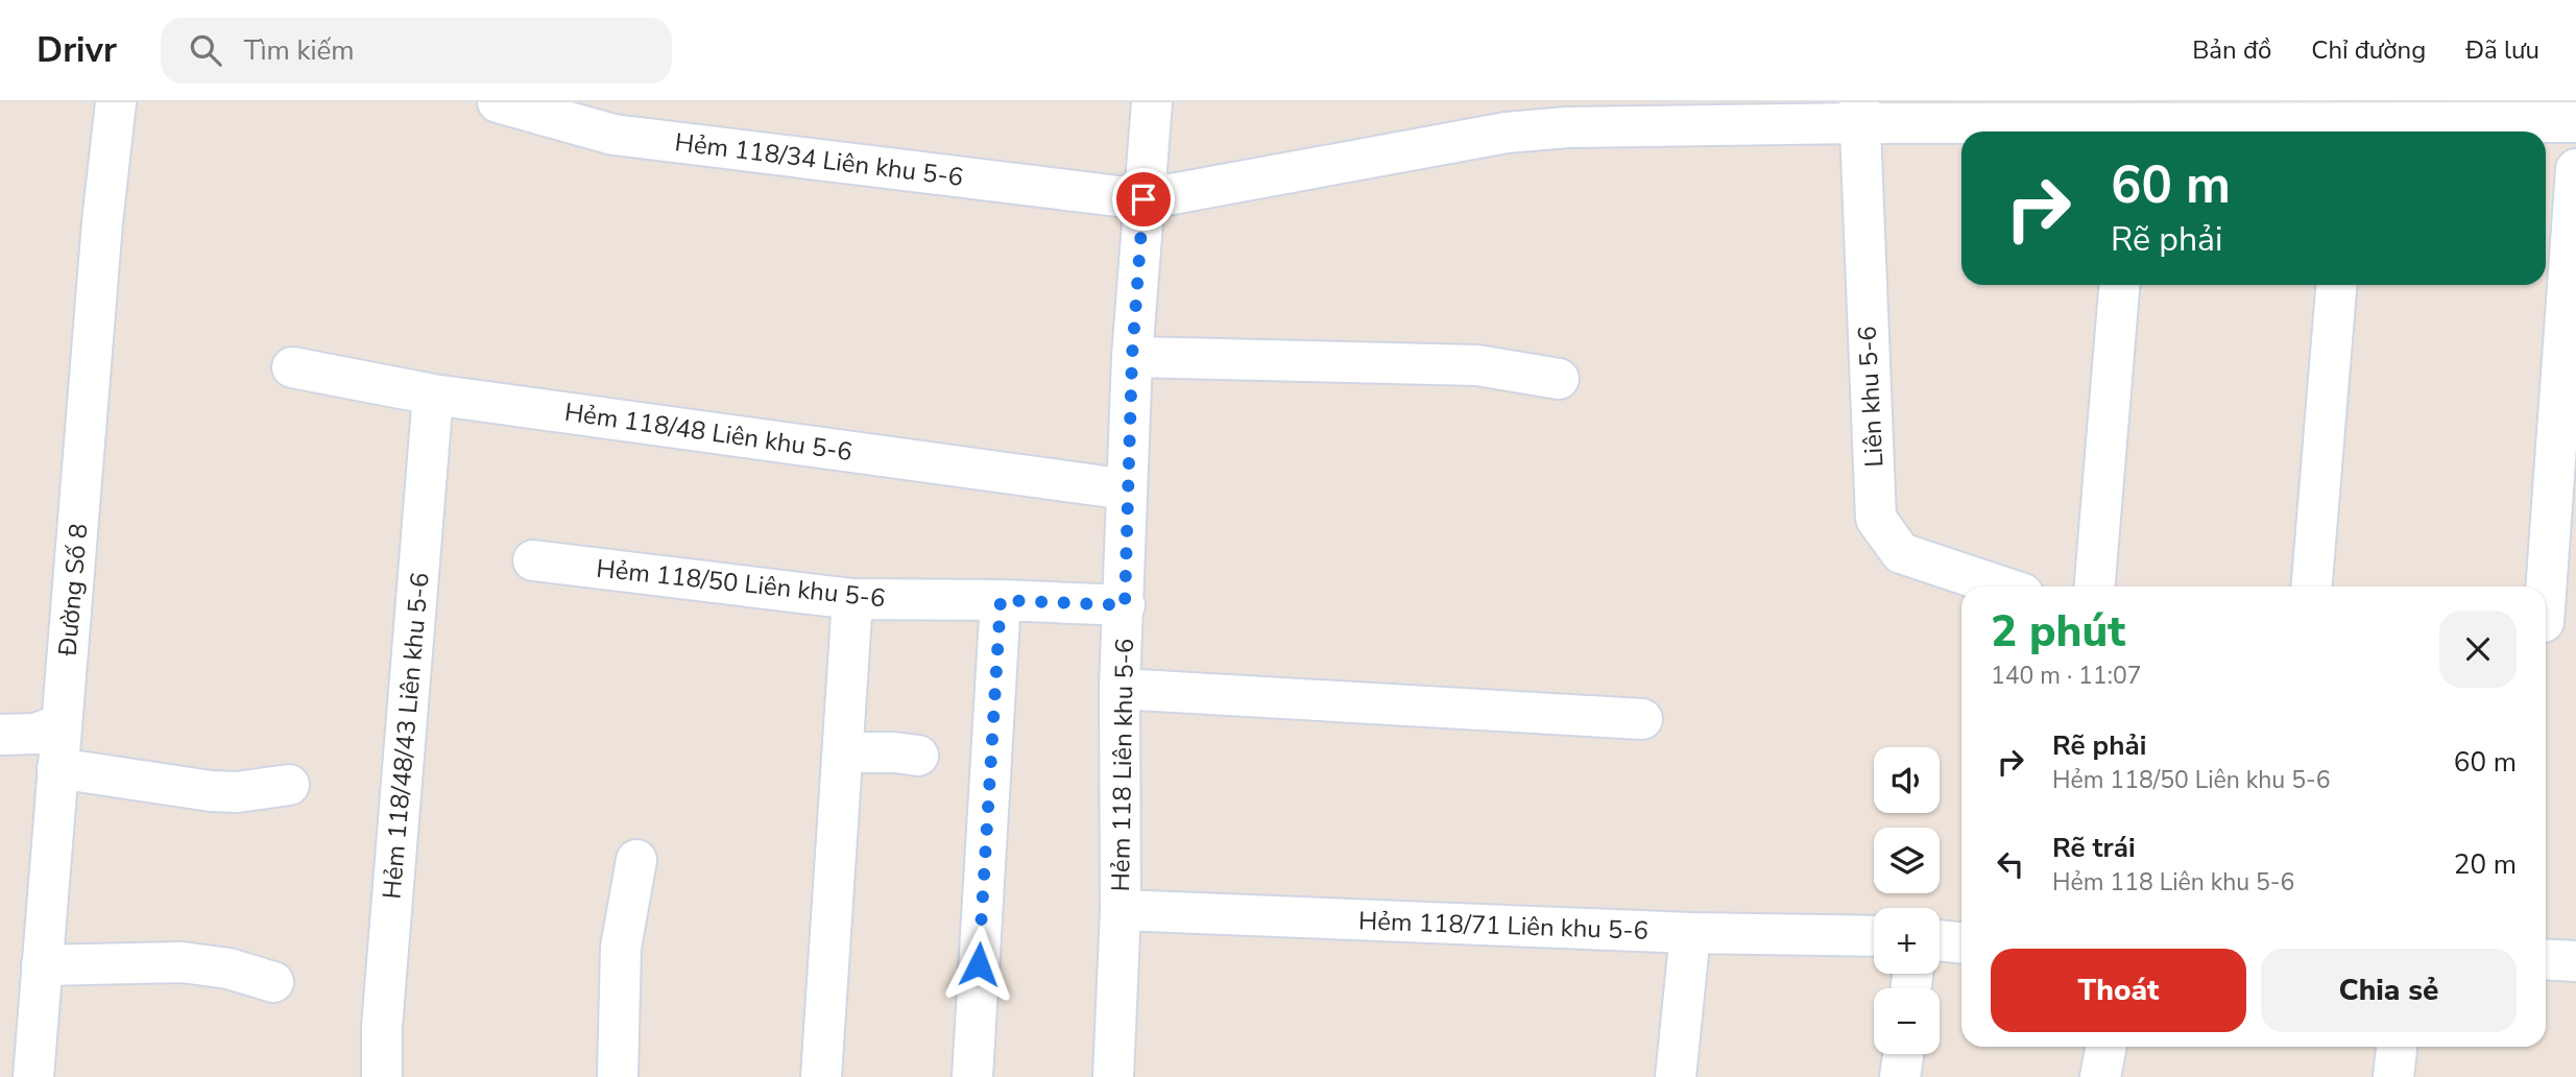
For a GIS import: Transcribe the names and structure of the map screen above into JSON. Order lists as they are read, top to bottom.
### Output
{
  "streets": {
    "street": [
      "Hẻm 118/34 Liên khu 5-6",
      "Liên khu 5-6",
      "Hẻm 118/48 Liên khu 5-6",
      "Hẻm 118/50 Liên khu 5-6",
      "Đường Số 8",
      "Hẻm 118/48/43 Liên khu 5-6",
      "Hẻm 118 Liên khu 5-6",
      "Hẻm 118/71 Liên khu 5-6"
    ]
  },
  "crossings": [
    ["Hẻm 118/34 Liên khu 5-6", "Liên khu 5-6"],
    ["Hẻm 118/34 Liên khu 5-6", "Hẻm 118 Liên khu 5-6"],
    ["Hẻm 118/48 Liên khu 5-6", "Hẻm 118/48/43 Liên khu 5-6"],
    ["Hẻm 118/48 Liên khu 5-6", "Hẻm 118 Liên khu 5-6"],
    ["Hẻm 118/50 Liên khu 5-6", "Hẻm 118 Liên khu 5-6"],
    ["Hẻm 118 Liên khu 5-6", "Hẻm 118/71 Liên khu 5-6"]
  ],
  "page": {
    "header": "Drivr",
    "search": "Tìm kiếm",
    "nav": ["Bản đồ", "Chỉ đường", "Đã lưu"],
    "turn": ["60 m", "Rẽ phải"],
    "heading": ["2 phút", "140 m · 11:07"],
    "list": [
      {
        "name": "Rẽ phải",
        "note": "Hẻm 118/50 Liên khu 5-6",
        "value": "60 m"
      },
      {
        "name": "Rẽ trái",
        "note": "Hẻm 118 Liên khu 5-6",
        "value": "20 m"
      }
    ],
    "map_buttons": ["+", "−"],
    "buttons": ["Thoát", "Chia sẻ"]
  }
}
